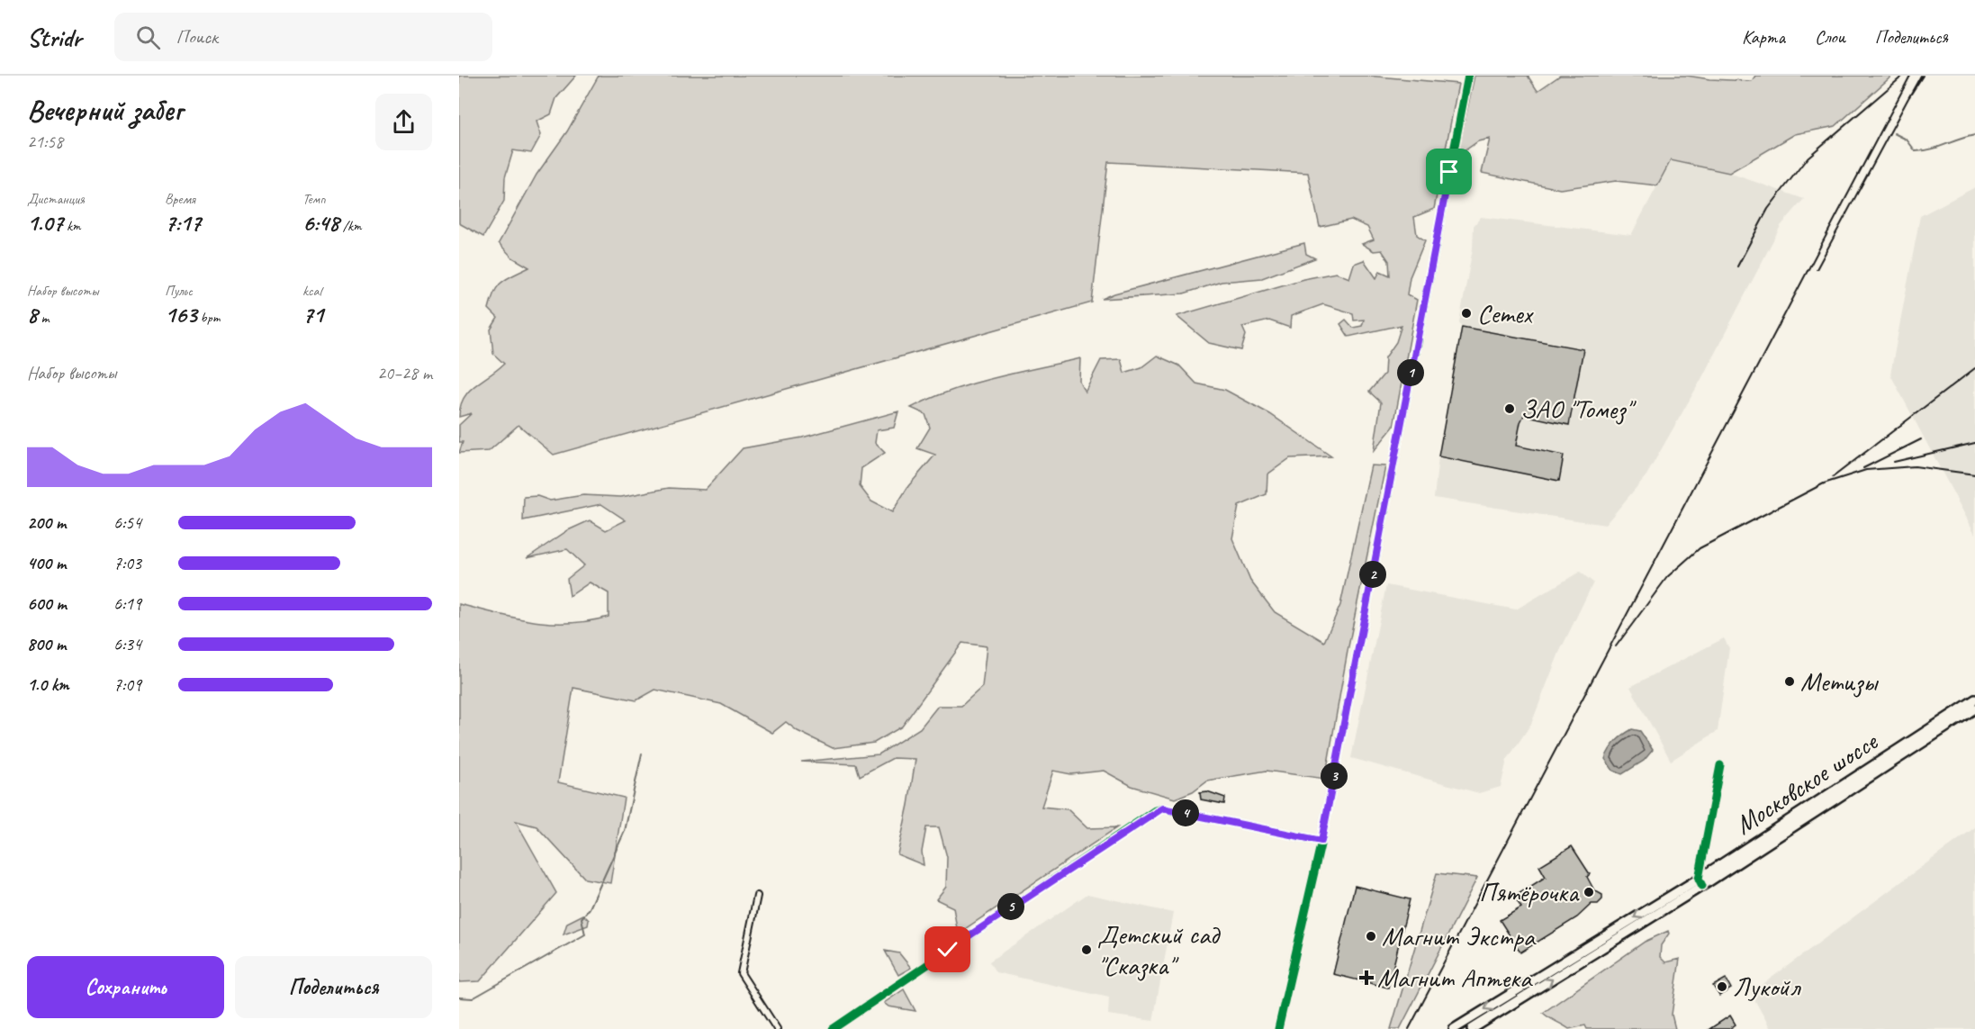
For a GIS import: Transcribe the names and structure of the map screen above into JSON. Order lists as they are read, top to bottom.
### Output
{
  "streets": {
    "main road": ["Московское шоссе"]
  },
  "places": {
    "other": [
      "Cemex",
      "ЗАО \"Томез\"",
      "Метизы",
      "Пятёрочка",
      "Магнит Экстра",
      "Детский сад \"Сказка\"",
      "Лукойл"
    ],
    "health": ["Магнит Аптека"]
  },
  "page": {
    "header": "Stridr",
    "search": "Поиск",
    "nav": ["Карта", "Слои", "Поделиться"],
    "heading": ["Вечерний забег", "21:58"],
    "stats": [
      ["Дистанция", "1.07 km"],
      ["Время", "7:17"],
      ["Темп", "6:48 /km"],
      ["Набор высоты", "8 m"],
      ["Пульс", "163 bpm"],
      ["kcal", "71"]
    ],
    "chart": ["Набор высоты", "20–28 m"],
    "pins": [
      "1",
      "2",
      "3",
      "4",
      "5"
    ],
    "list": [
      {
        "name": "200 m",
        "note": "6:54"
      },
      {
        "name": "400 m",
        "note": "7:03"
      },
      {
        "name": "600 m",
        "note": "6:19"
      },
      {
        "name": "800 m",
        "note": "6:34"
      },
      {
        "name": "1.0 km",
        "note": "7:09"
      }
    ],
    "buttons": ["Сохранить", "Поделиться"]
  }
}
